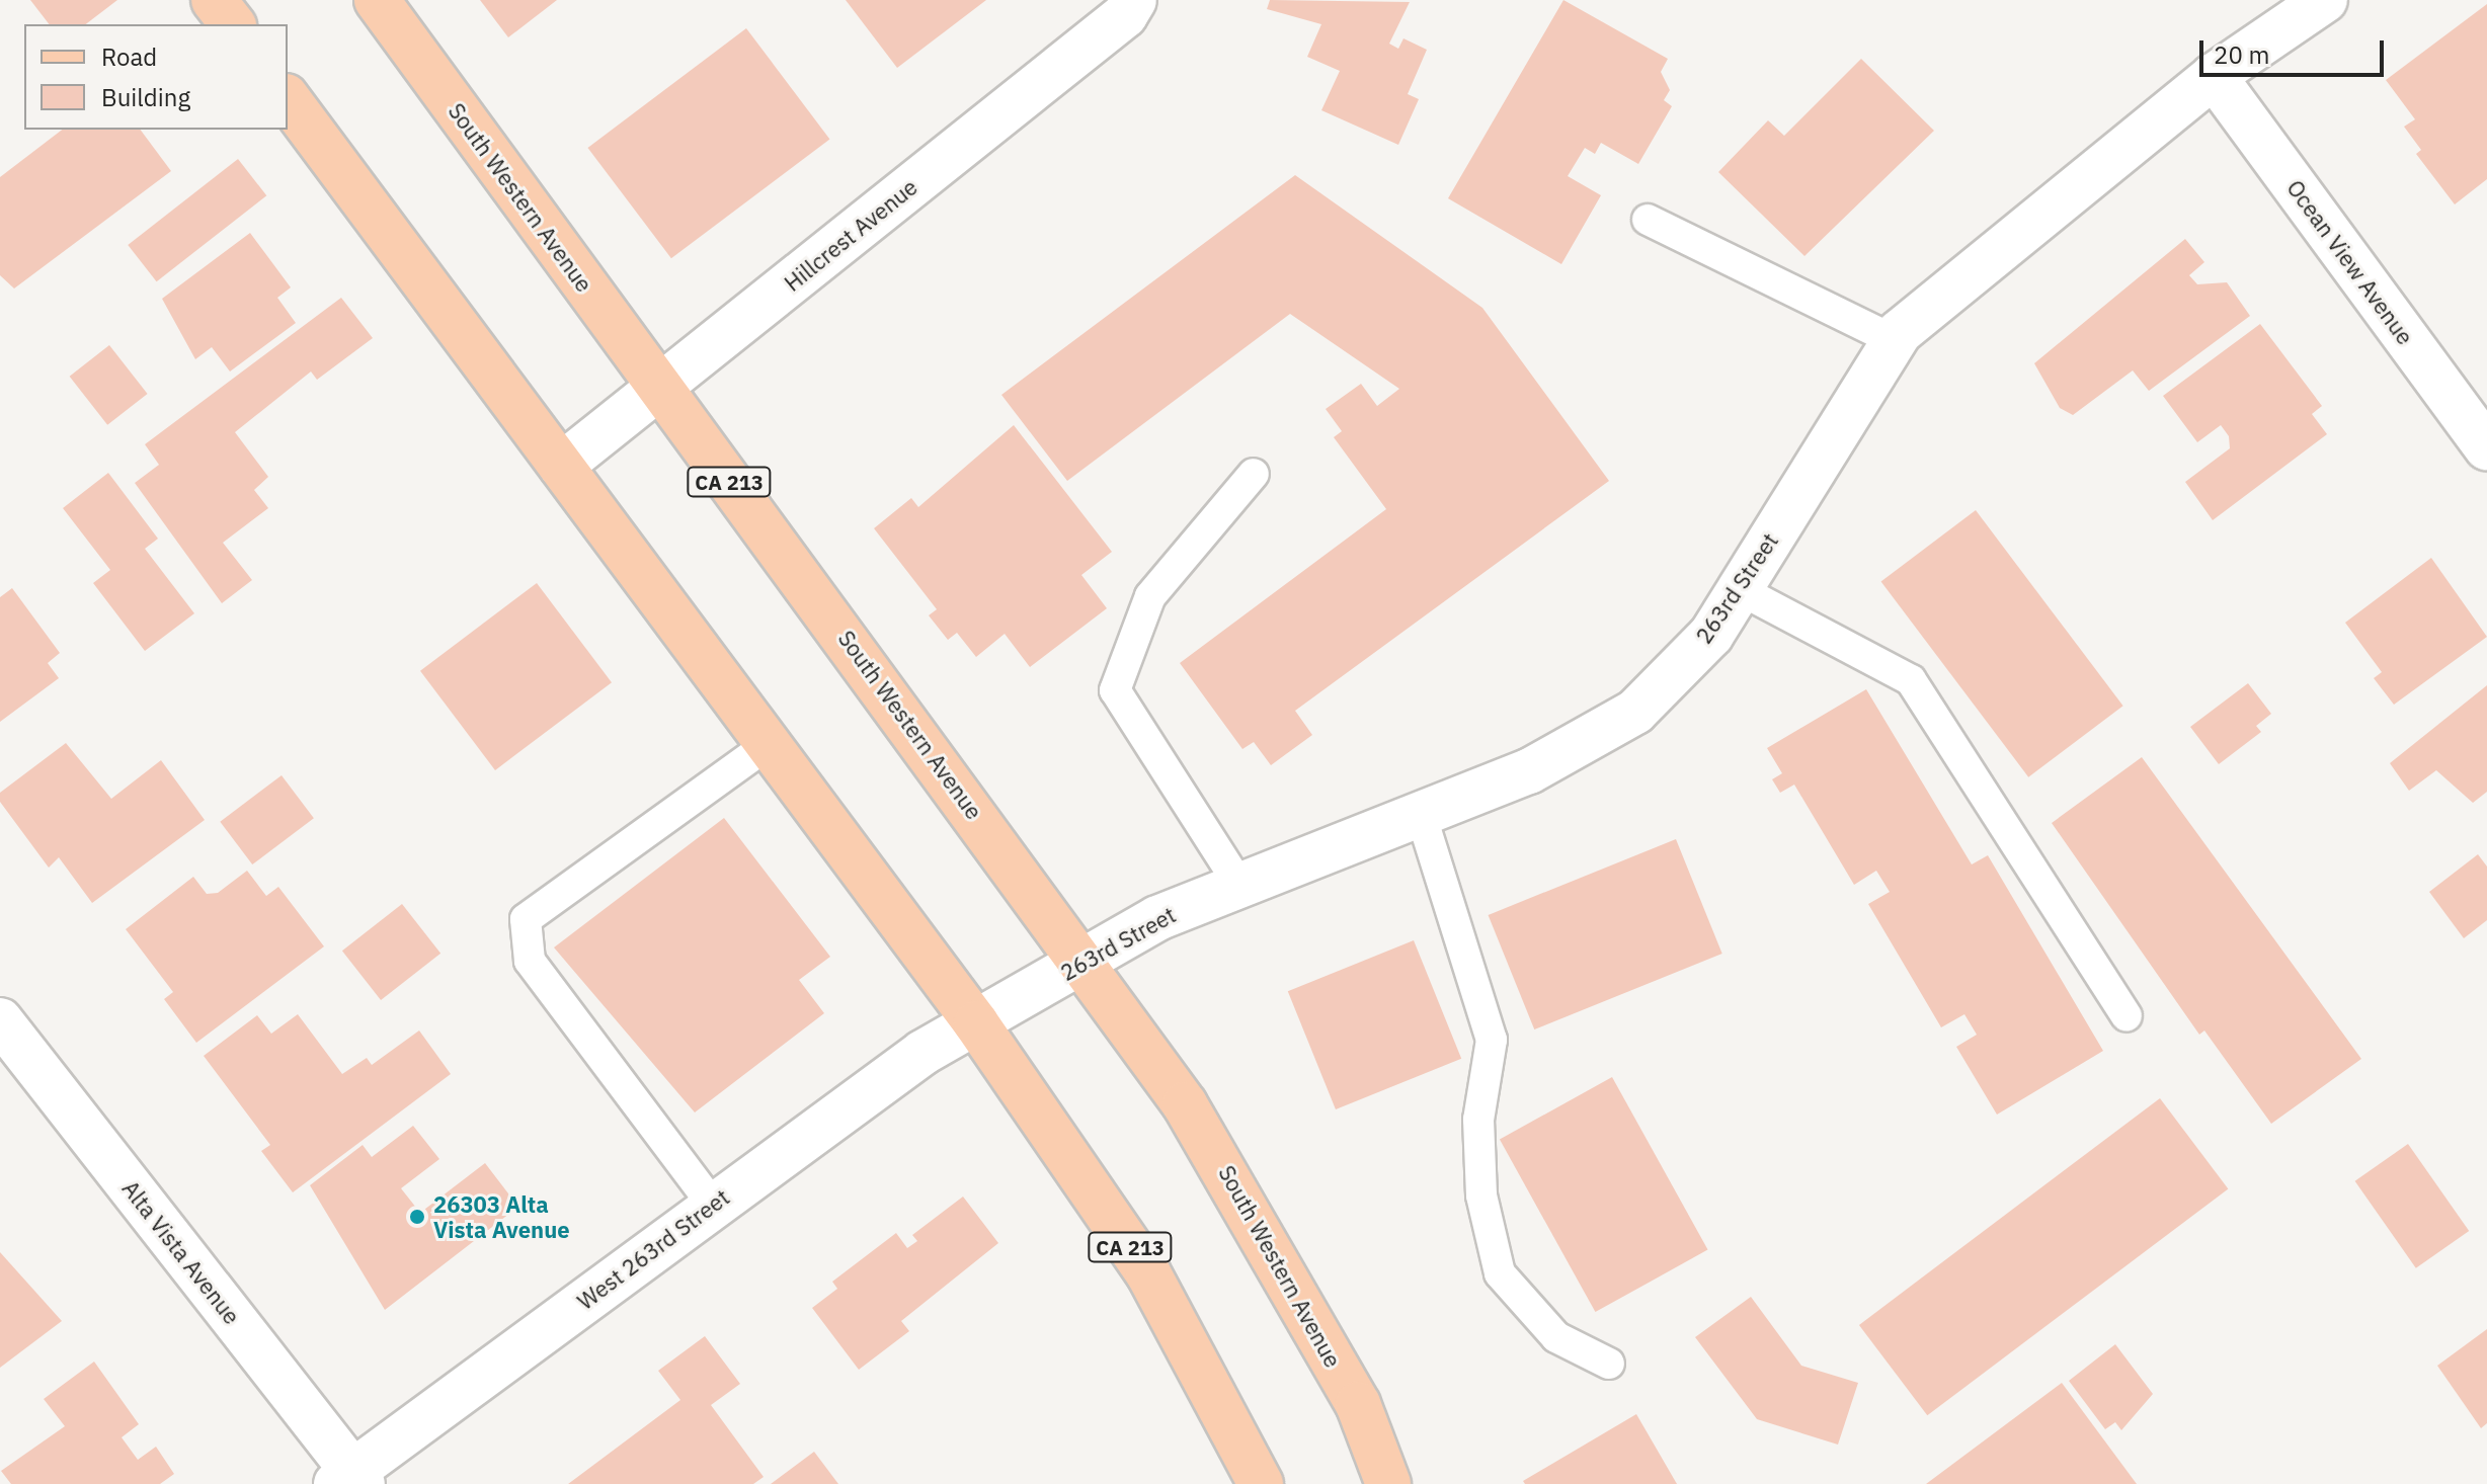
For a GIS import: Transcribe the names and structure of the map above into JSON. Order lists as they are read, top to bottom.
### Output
{
  "streets": {
    "main road": ["South Western Avenue", "CA 213"],
    "street": [
      "Hillcrest Avenue",
      "Ocean View Avenue",
      "263rd Street",
      "West 263rd Street",
      "Alta Vista Avenue"
    ]
  },
  "crossings": [
    ["South Western Avenue", "Hillcrest Avenue"],
    ["South Western Avenue", "263rd Street"],
    ["Hillcrest Avenue", "CA 213"],
    ["Ocean View Avenue", "263rd Street"],
    ["CA 213", "263rd Street"],
    ["CA 213", "West 263rd Street"],
    ["263rd Street", "West 263rd Street"],
    ["West 263rd Street", "Alta Vista Avenue"]
  ],
  "places": ["26303 Alta Vista Avenue"],
  "legend": ["Road", "Building"],
  "scale_bar": "20 m"
}
